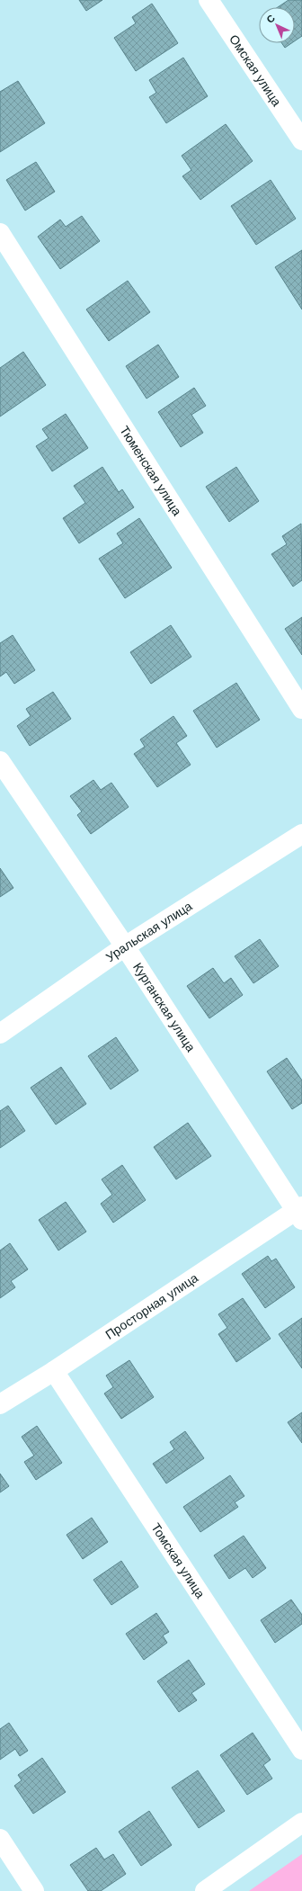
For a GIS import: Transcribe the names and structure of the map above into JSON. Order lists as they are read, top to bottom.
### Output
{
  "streets": {
    "street": [
      "Омская улица",
      "Тюменская улица",
      "Уральская улица",
      "Курганская улица",
      "Просторная улица",
      "Томская улица"
    ]
  },
  "crossings": [
    ["Уральская улица", "Курганская улица"],
    ["Курганская улица", "Просторная улица"],
    ["Просторная улица", "Томская улица"]
  ],
  "north": "top left"
}
